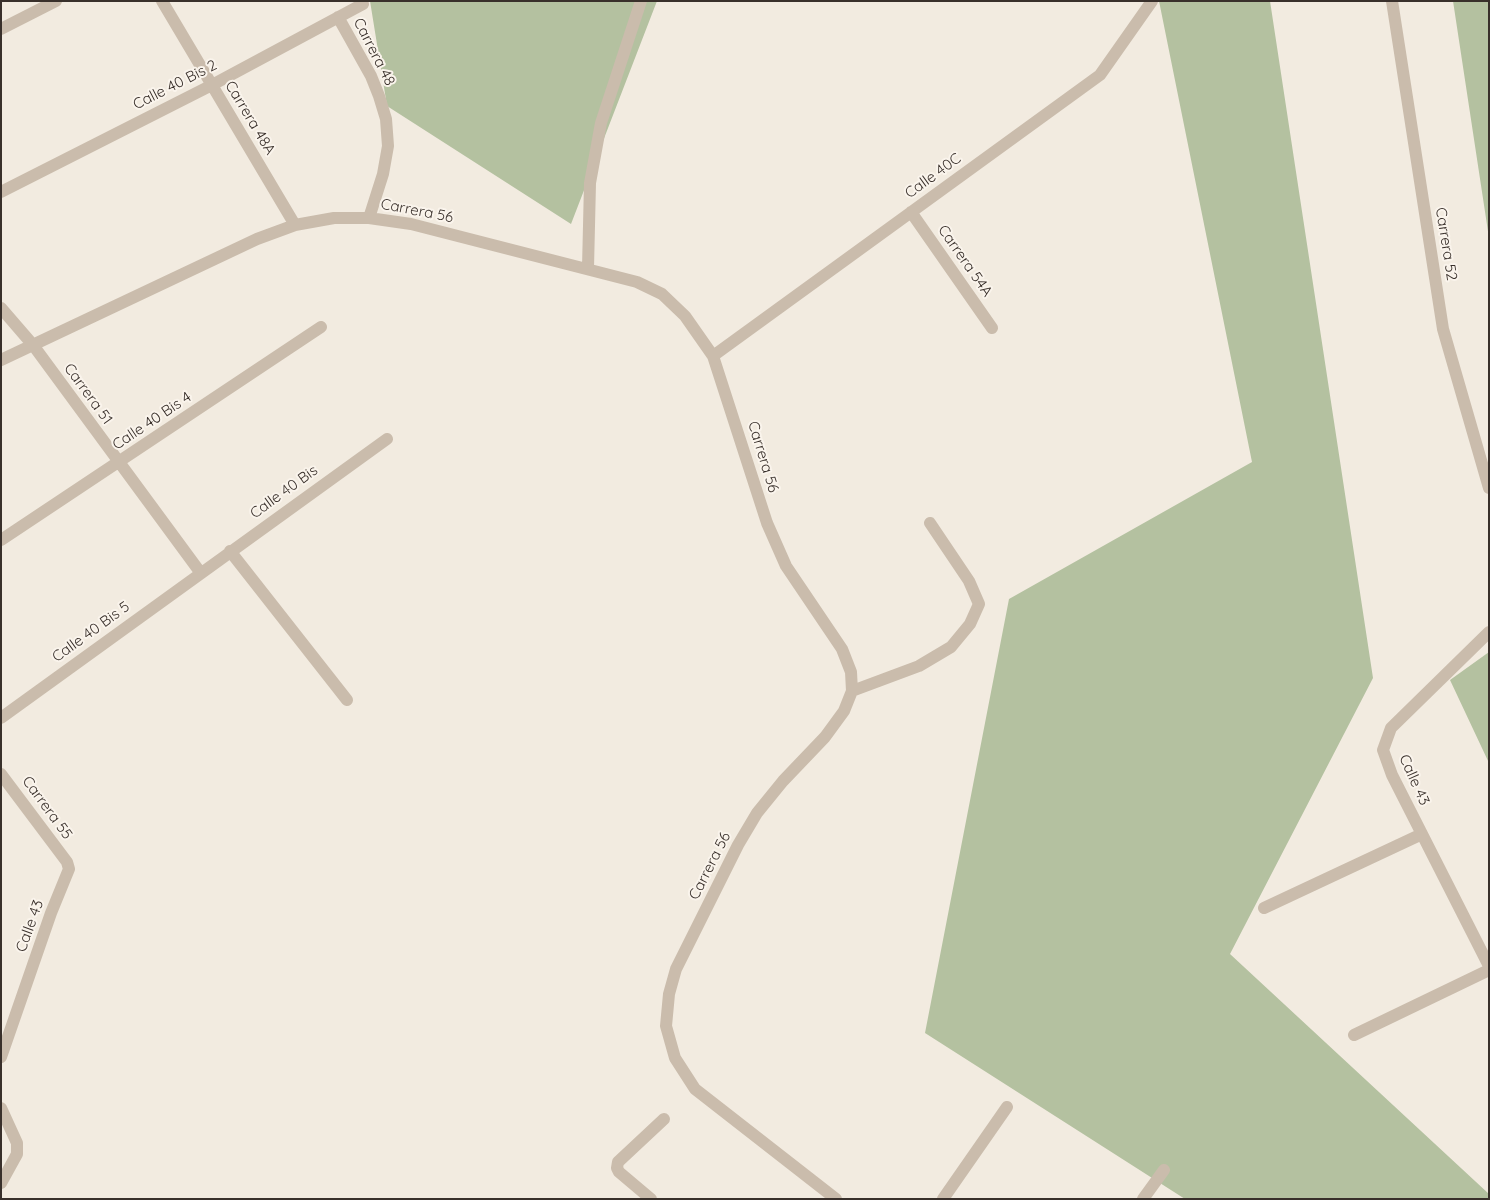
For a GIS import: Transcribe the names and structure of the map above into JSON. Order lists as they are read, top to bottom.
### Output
{
  "streets": {
    "street": [
      "Carrera 48",
      "Calle 40 Bis 2",
      "Carrera 48A",
      "Calle 40C",
      "Carrera 56",
      "Carrera 52",
      "Carrera 54A",
      "Carrera 51",
      "Calle 40 Bis 4",
      "Calle 40 Bis",
      "Calle 40 Bis 5",
      "Calle 43",
      "Carrera 55"
    ]
  },
  "crossings": [
    ["Carrera 48", "Calle 40 Bis 2"],
    ["Carrera 48", "Carrera 56"],
    ["Calle 40 Bis 2", "Carrera 48A"],
    ["Carrera 48A", "Carrera 56"],
    ["Calle 40C", "Carrera 56"],
    ["Calle 40C", "Carrera 54A"],
    ["Carrera 56", "Carrera 51"],
    ["Carrera 51", "Calle 40 Bis 4"],
    ["Carrera 51", "Calle 40 Bis"],
    ["Carrera 51", "Calle 40 Bis 5"],
    ["Calle 40 Bis", "Calle 40 Bis 5"],
    ["Calle 43", "Carrera 55"]
  ]
}
